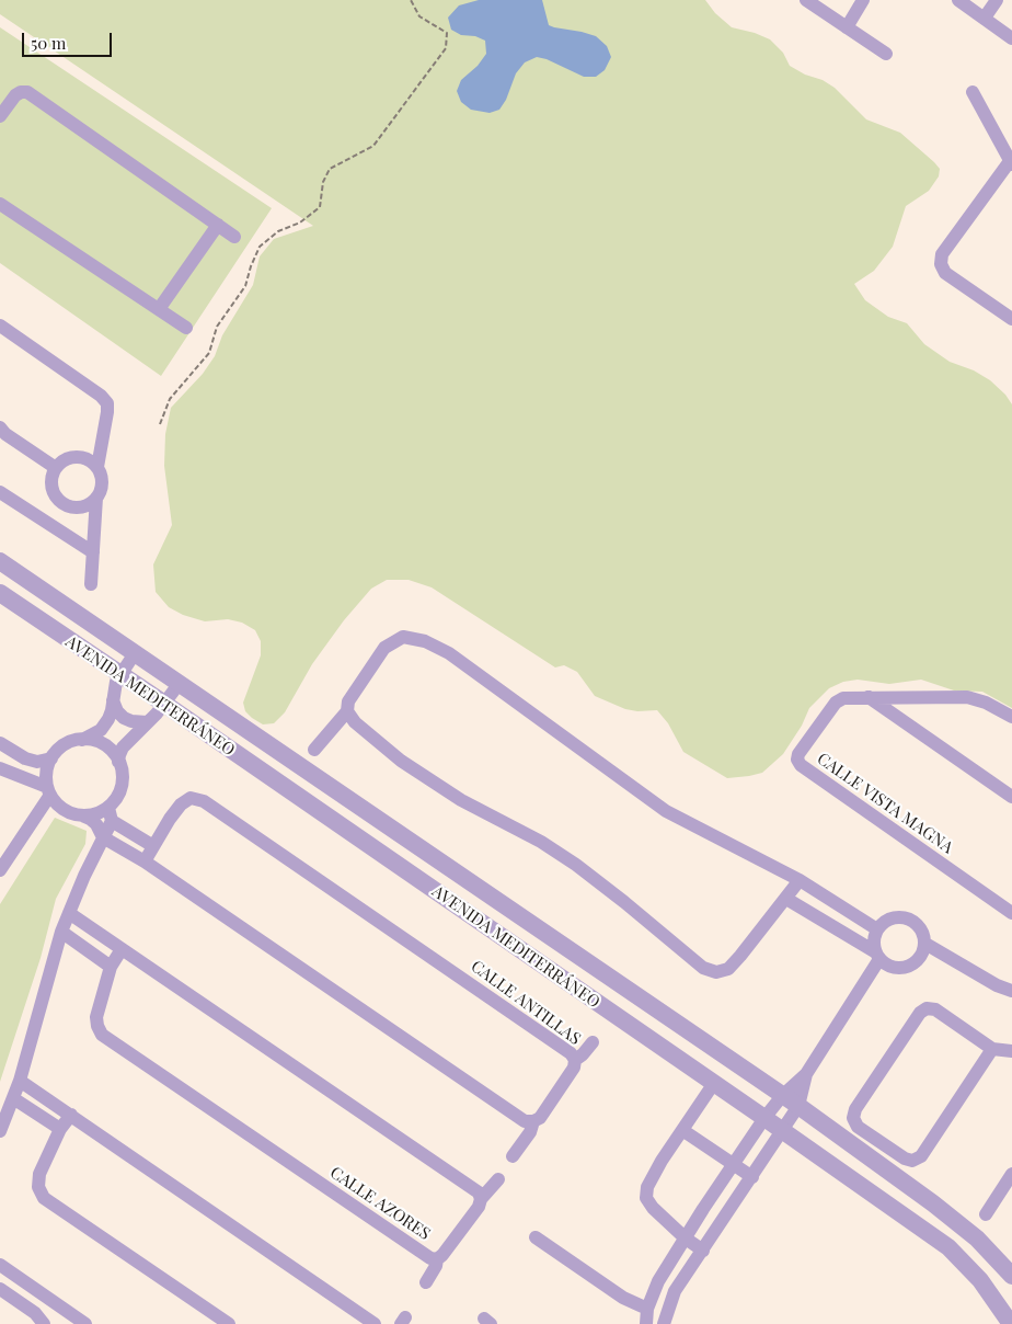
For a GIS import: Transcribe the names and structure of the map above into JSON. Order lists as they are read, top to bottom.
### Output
{
  "streets": {
    "street": [
      "AVENIDA MEDITERRÁNEO",
      "CALLE VISTA MAGNA",
      "CALLE ANTILLAS",
      "CALLE AZORES"
    ]
  },
  "scale_bar": "50 m"
}
